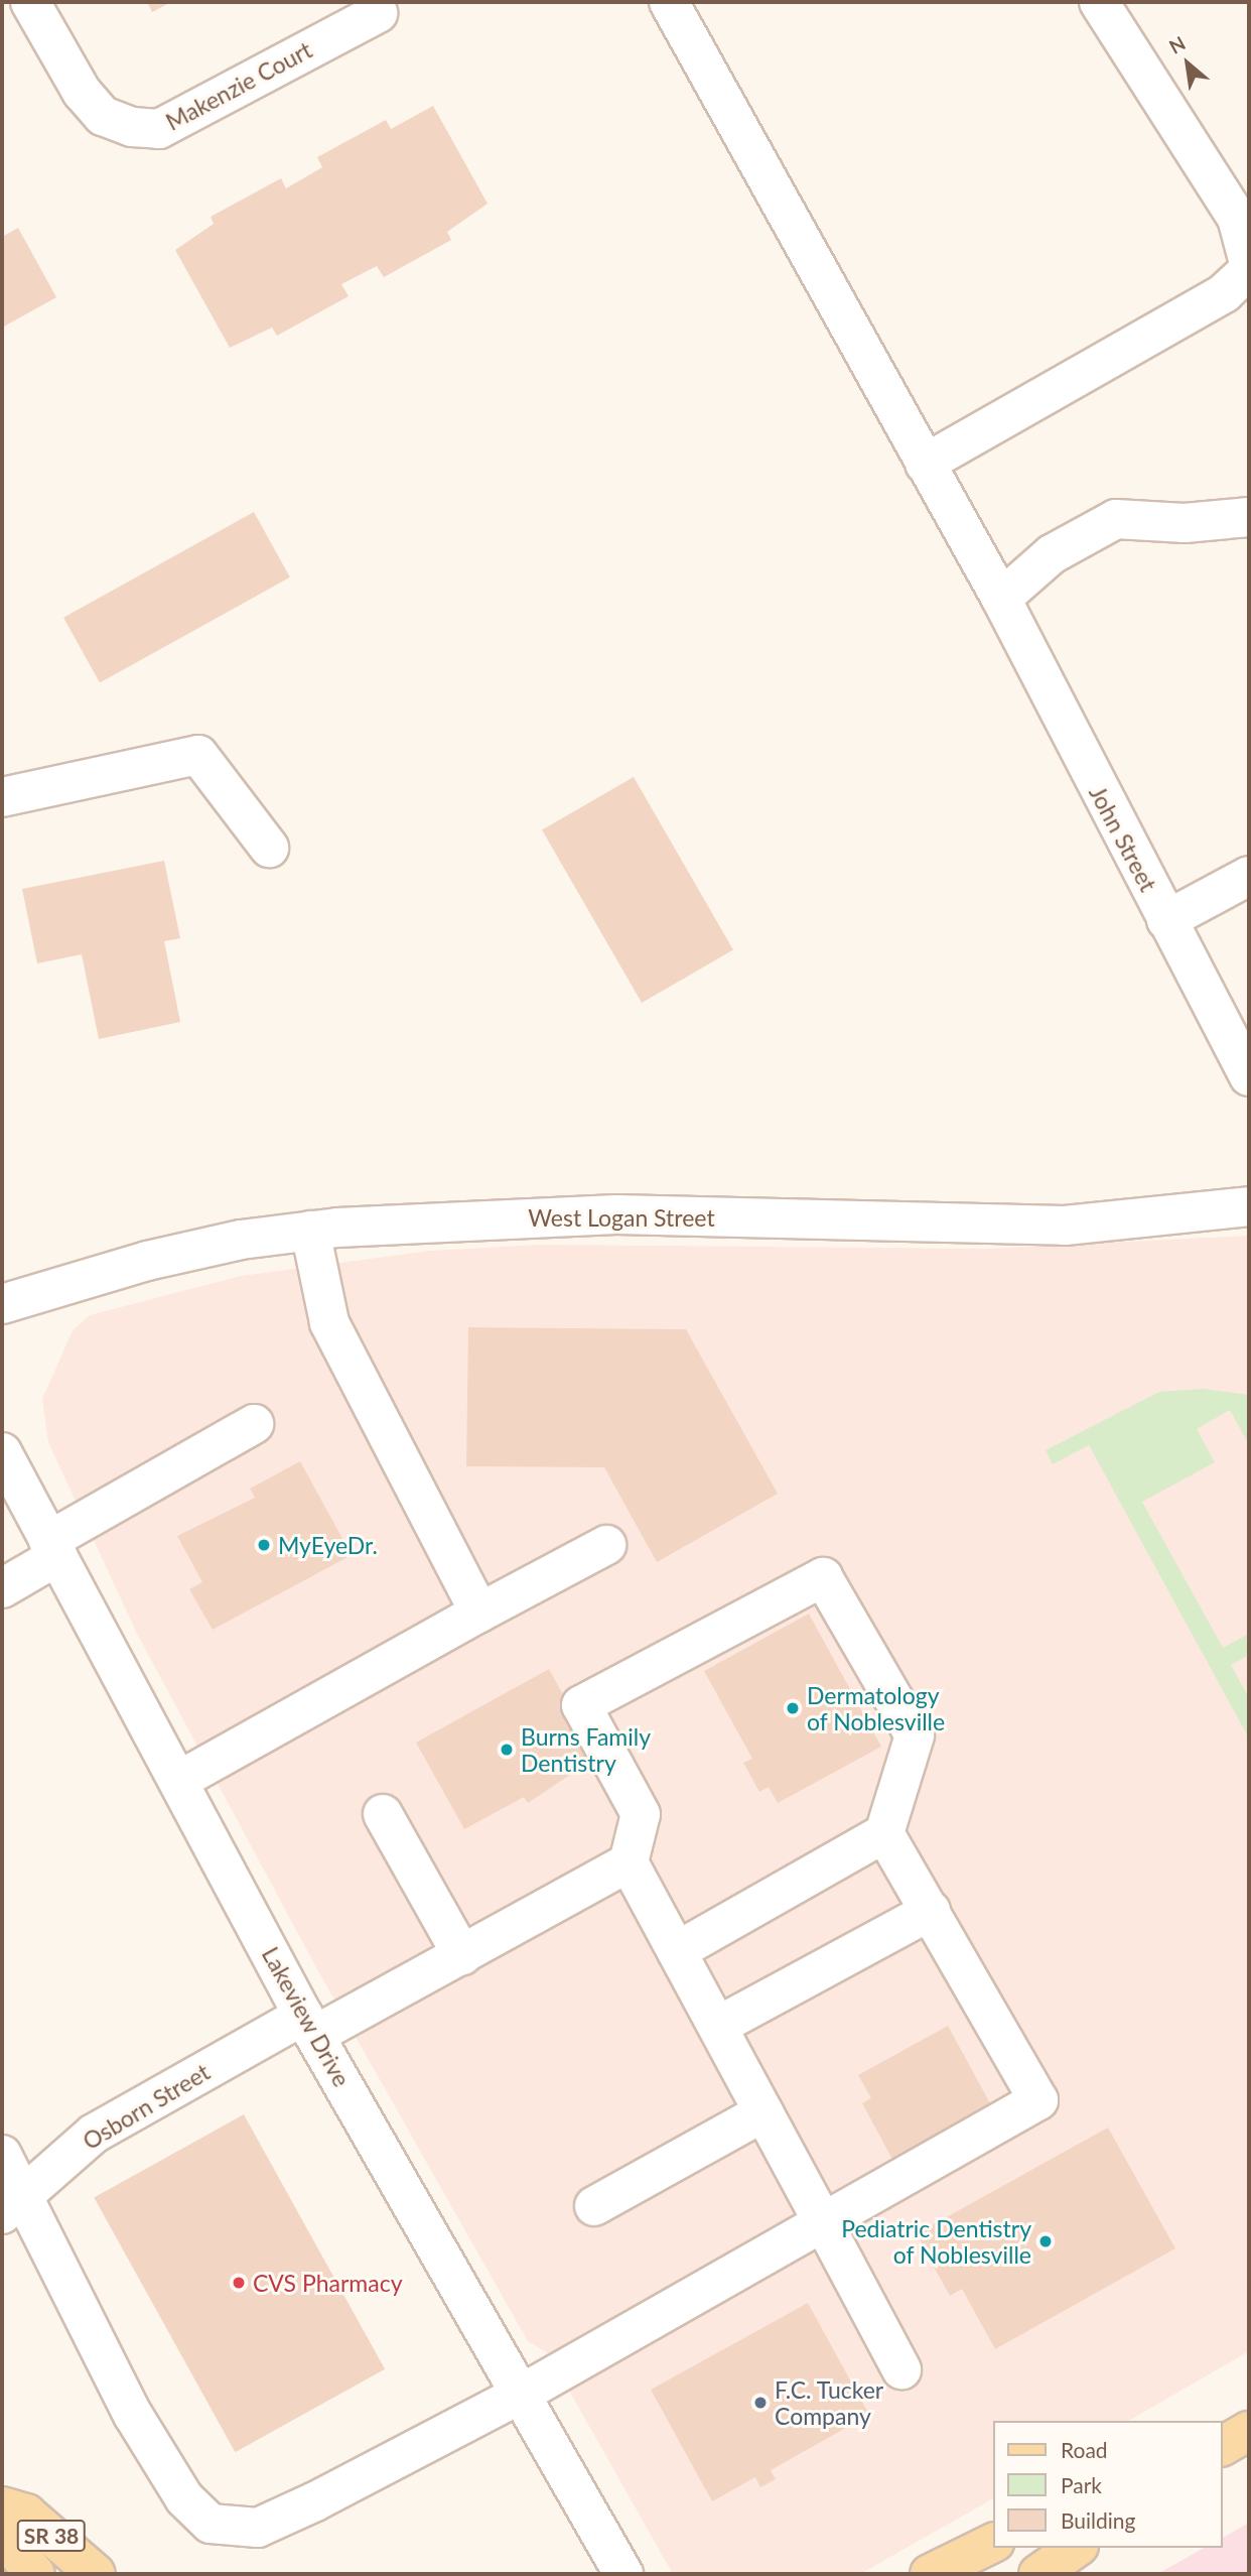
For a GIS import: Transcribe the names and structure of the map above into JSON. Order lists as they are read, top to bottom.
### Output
{
  "streets": {
    "main road": ["SR 38"],
    "street": [
      "Makenzie Court",
      "John Street",
      "West Logan Street",
      "Lakeview Drive",
      "Osborn Street"
    ]
  },
  "crossings": [
    ["Lakeview Drive", "Osborn Street"]
  ],
  "places": [
    "MyEyeDr.",
    "Dermatology of Noblesville",
    "Burns Family Dentistry",
    "Pediatric Dentistry of Noblesville",
    "CVS Pharmacy",
    "F.C. Tucker Company"
  ],
  "legend": ["Road", "Park", "Building"],
  "north": "top left"
}
